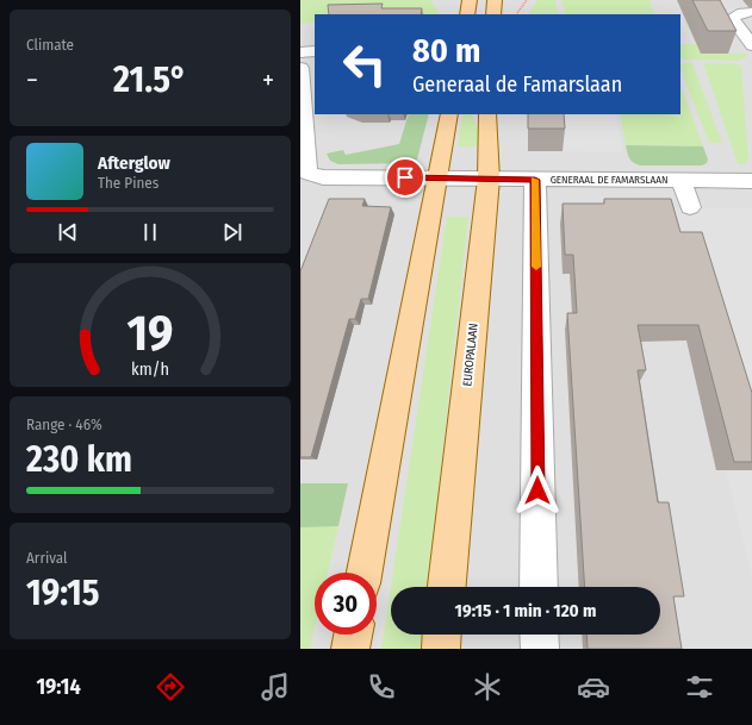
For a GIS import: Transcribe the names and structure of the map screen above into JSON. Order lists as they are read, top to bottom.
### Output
{
  "streets": {
    "main road": ["EUROPALAAN"],
    "street": ["GENERAAL DE FAMARSLAAN"]
  },
  "crossings": [
    ["GENERAAL DE FAMARSLAAN", "EUROPALAAN"]
  ],
  "page": {
    "tile": [
      "Climate",
      ["Range · 46%", "230 km"],
      ["Arrival", "19:15"]
    ],
    "turn": ["80 m", "Generaal de Famarslaan"],
    "heat": ["−", "21.5°", "+"],
    "song": ["Afterglow", "The Pines"],
    "limit": "30",
    "trip": "19:15 · 1 min · 120 m",
    "tabs": "19:14",
    "gauge": ["19", "km/h"]
  }
}
